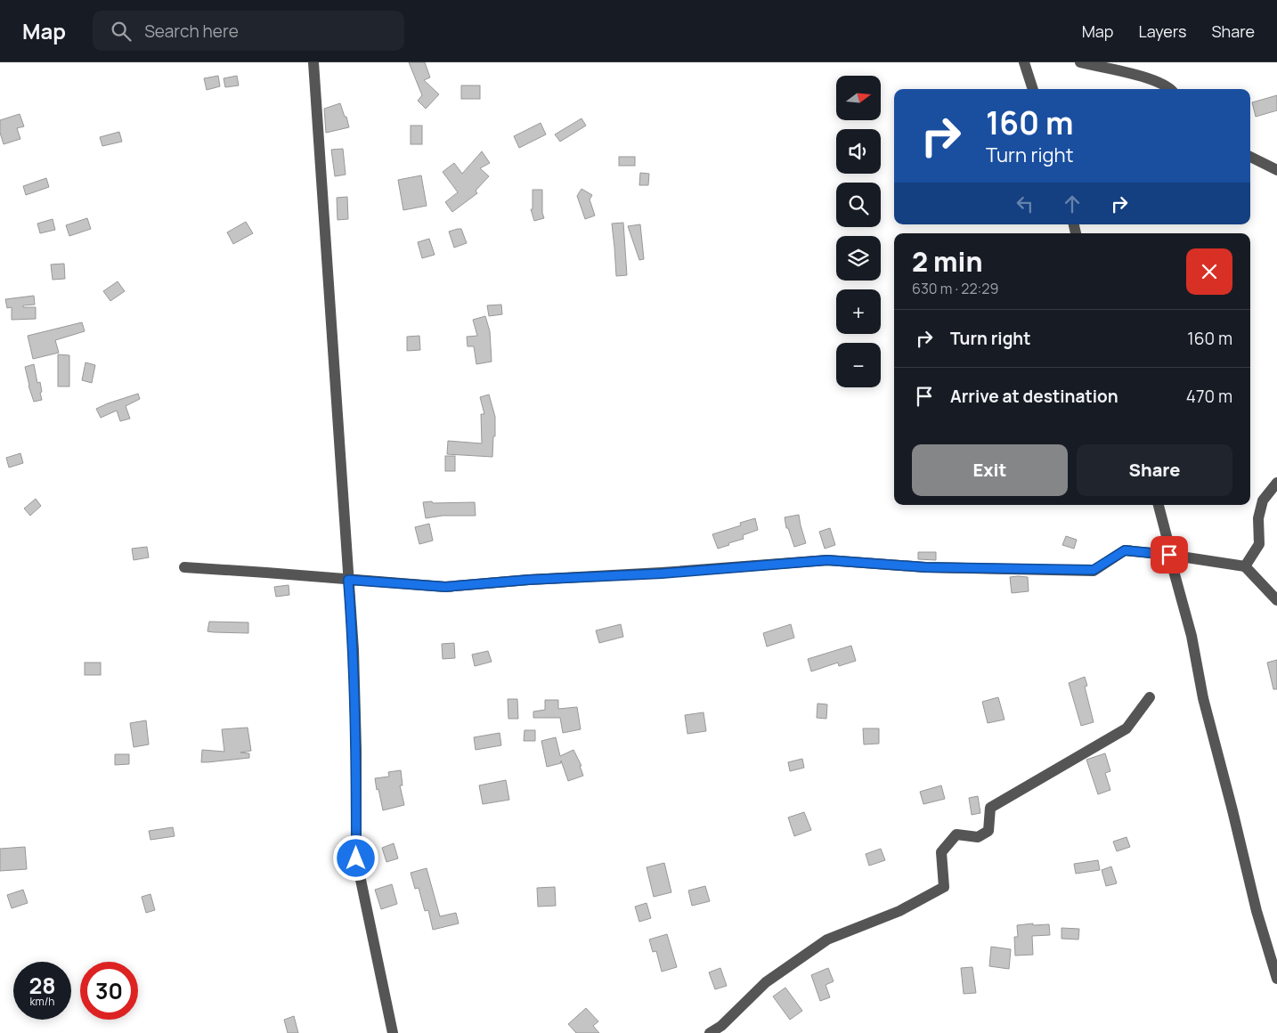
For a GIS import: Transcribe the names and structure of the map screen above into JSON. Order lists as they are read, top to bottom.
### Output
{
  "north": "right",
  "page": {
    "header": "Map",
    "search": "Search here",
    "nav": ["Map", "Layers", "Share"],
    "map_buttons": ["+", "−"],
    "turn": ["160 m", "Turn right"],
    "heading": ["2 min", "630 m · 22:29"],
    "list": [
      {
        "name": "Turn right",
        "value": "160 m"
      },
      {
        "name": "Arrive at destination",
        "value": "470 m"
      }
    ],
    "buttons": ["Exit", "Share"],
    "speed": "28 km/h",
    "limit": "30"
  }
}
